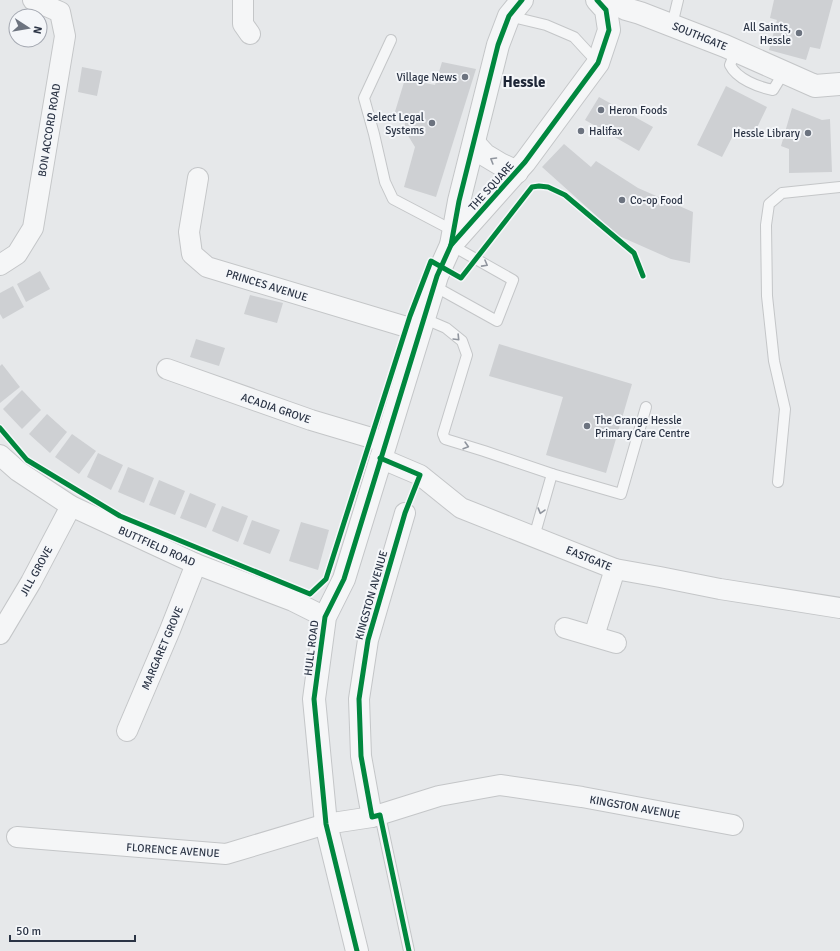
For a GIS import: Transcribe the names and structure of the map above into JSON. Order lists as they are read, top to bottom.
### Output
{
  "streets": {
    "street": [
      "SOUTHGATE",
      "BON ACCORD ROAD",
      "THE SQUARE",
      "PRINCES AVENUE",
      "ACADIA GROVE",
      "BUTTFIELD ROAD",
      "EASTGATE",
      "JILL GROVE",
      "KINGSTON AVENUE",
      "MARGARET GROVE",
      "HULL ROAD",
      "FLORENCE AVENUE"
    ]
  },
  "crossings": [
    ["SOUTHGATE", "THE SQUARE"],
    ["THE SQUARE", "HULL ROAD"],
    ["PRINCES AVENUE", "HULL ROAD"],
    ["ACADIA GROVE", "EASTGATE"],
    ["ACADIA GROVE", "HULL ROAD"],
    ["BUTTFIELD ROAD", "JILL GROVE"],
    ["BUTTFIELD ROAD", "MARGARET GROVE"],
    ["BUTTFIELD ROAD", "HULL ROAD"],
    ["EASTGATE", "HULL ROAD"],
    ["KINGSTON AVENUE", "HULL ROAD"],
    ["KINGSTON AVENUE", "FLORENCE AVENUE"],
    ["HULL ROAD", "FLORENCE AVENUE"]
  ],
  "districts": ["Hessle"],
  "places": [
    "All Saints, Hessle",
    "Village News",
    "Heron Foods",
    "Select Legal Systems",
    "Halifax",
    "Hessle Library",
    "Co-op Food",
    "The Grange Hessle Primary Care Centre"
  ],
  "scale_bar": "50 m",
  "north": "right"
}
